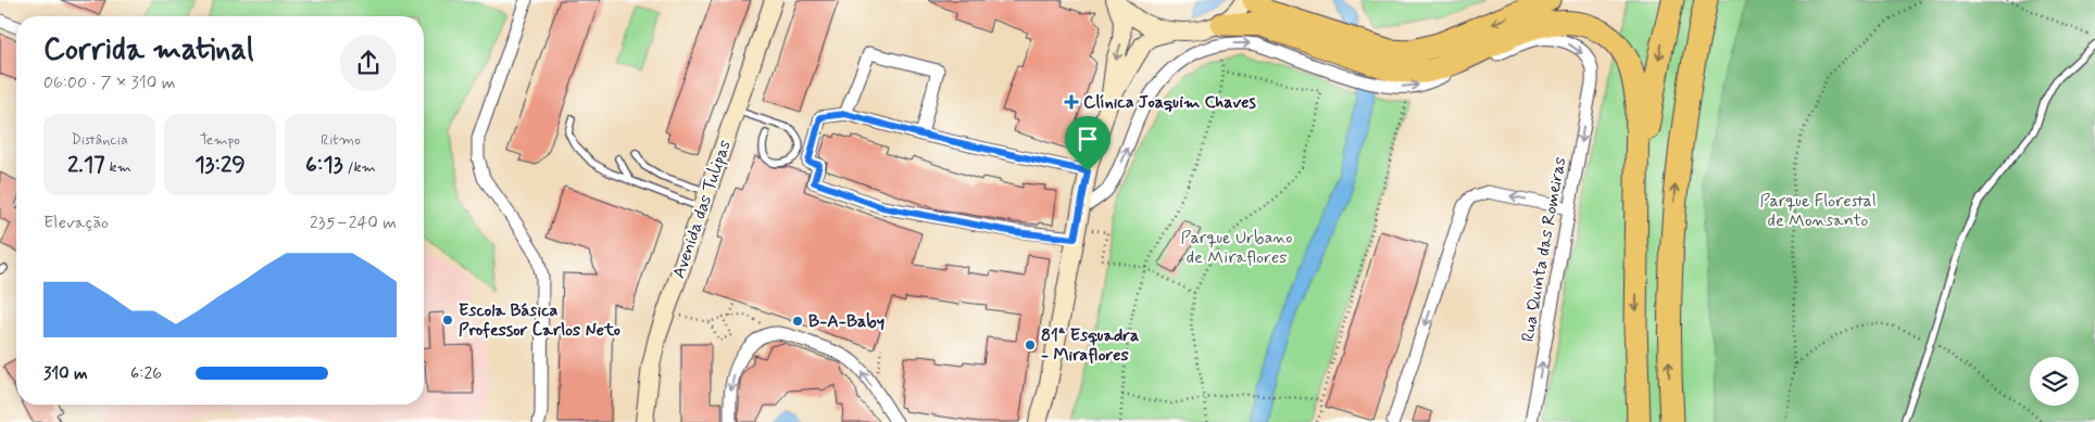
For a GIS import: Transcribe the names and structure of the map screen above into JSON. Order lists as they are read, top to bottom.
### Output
{
  "streets": {
    "street": ["Avenida das Tulipas", "Rua Quinta das Romeiras"]
  },
  "parks": ["Parque Florestal de Monsanto", "Parque Urbano de Miraflores"],
  "places": {
    "health": ["Clínica Joaquim Chaves"],
    "other": ["Escola Básica Professor Carlos Neto", "B-A-Baby", "81ª Esquadra - Miraflores"]
  },
  "page": {
    "heading": ["Corrida matinal", "06:00 · 7 × 310 m"],
    "stats": [
      ["Distância", "2.17 km"],
      ["Tempo", "13:29"],
      ["Ritmo", "6:13 /km"]
    ],
    "chart": ["Elevação", "235–240 m"],
    "list": [
      {
        "name": "310 m",
        "note": "6:26"
      }
    ]
  }
}
